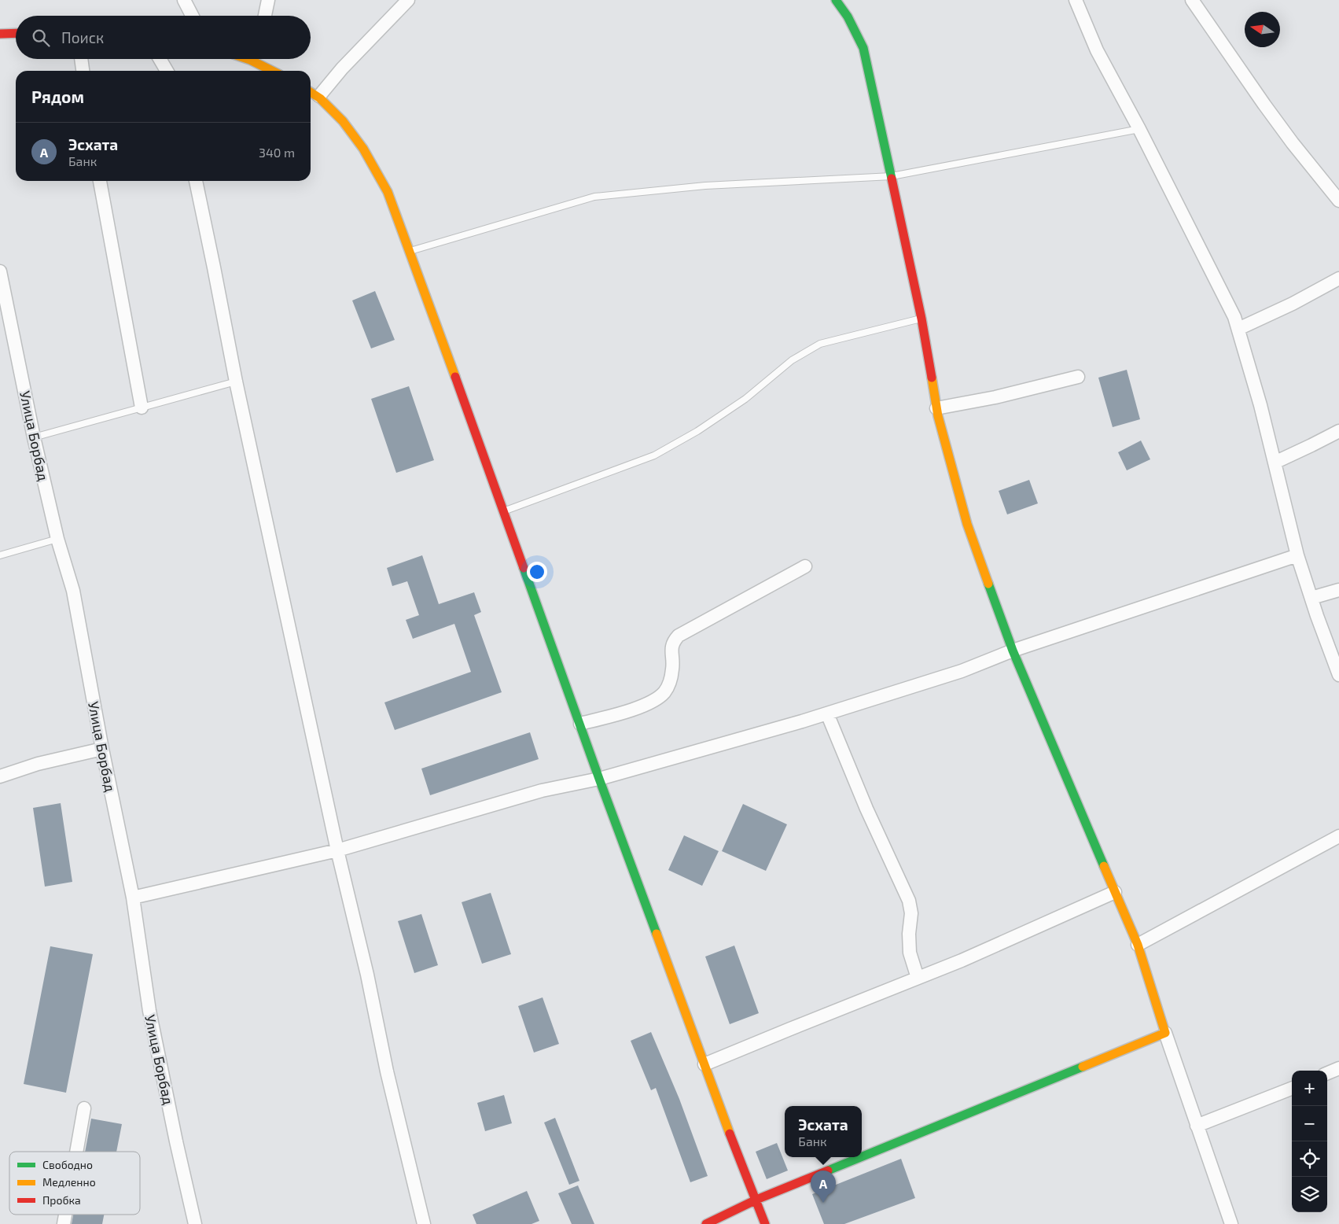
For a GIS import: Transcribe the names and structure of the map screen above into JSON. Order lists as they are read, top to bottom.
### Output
{
  "streets": {
    "street": ["Улица Борбад"]
  },
  "legend": ["Свободно", "Медленно", "Пробка"],
  "north": "left",
  "page": {
    "search": "Поиск",
    "heading": "Рядом",
    "list": [
      {
        "mark": "A",
        "name": "Эсхата",
        "note": "Банк",
        "value": "340 m"
      }
    ],
    "map_buttons": ["+", "−"],
    "popup": ["Эсхата", "Банк"],
    "pins": "A"
  }
}
